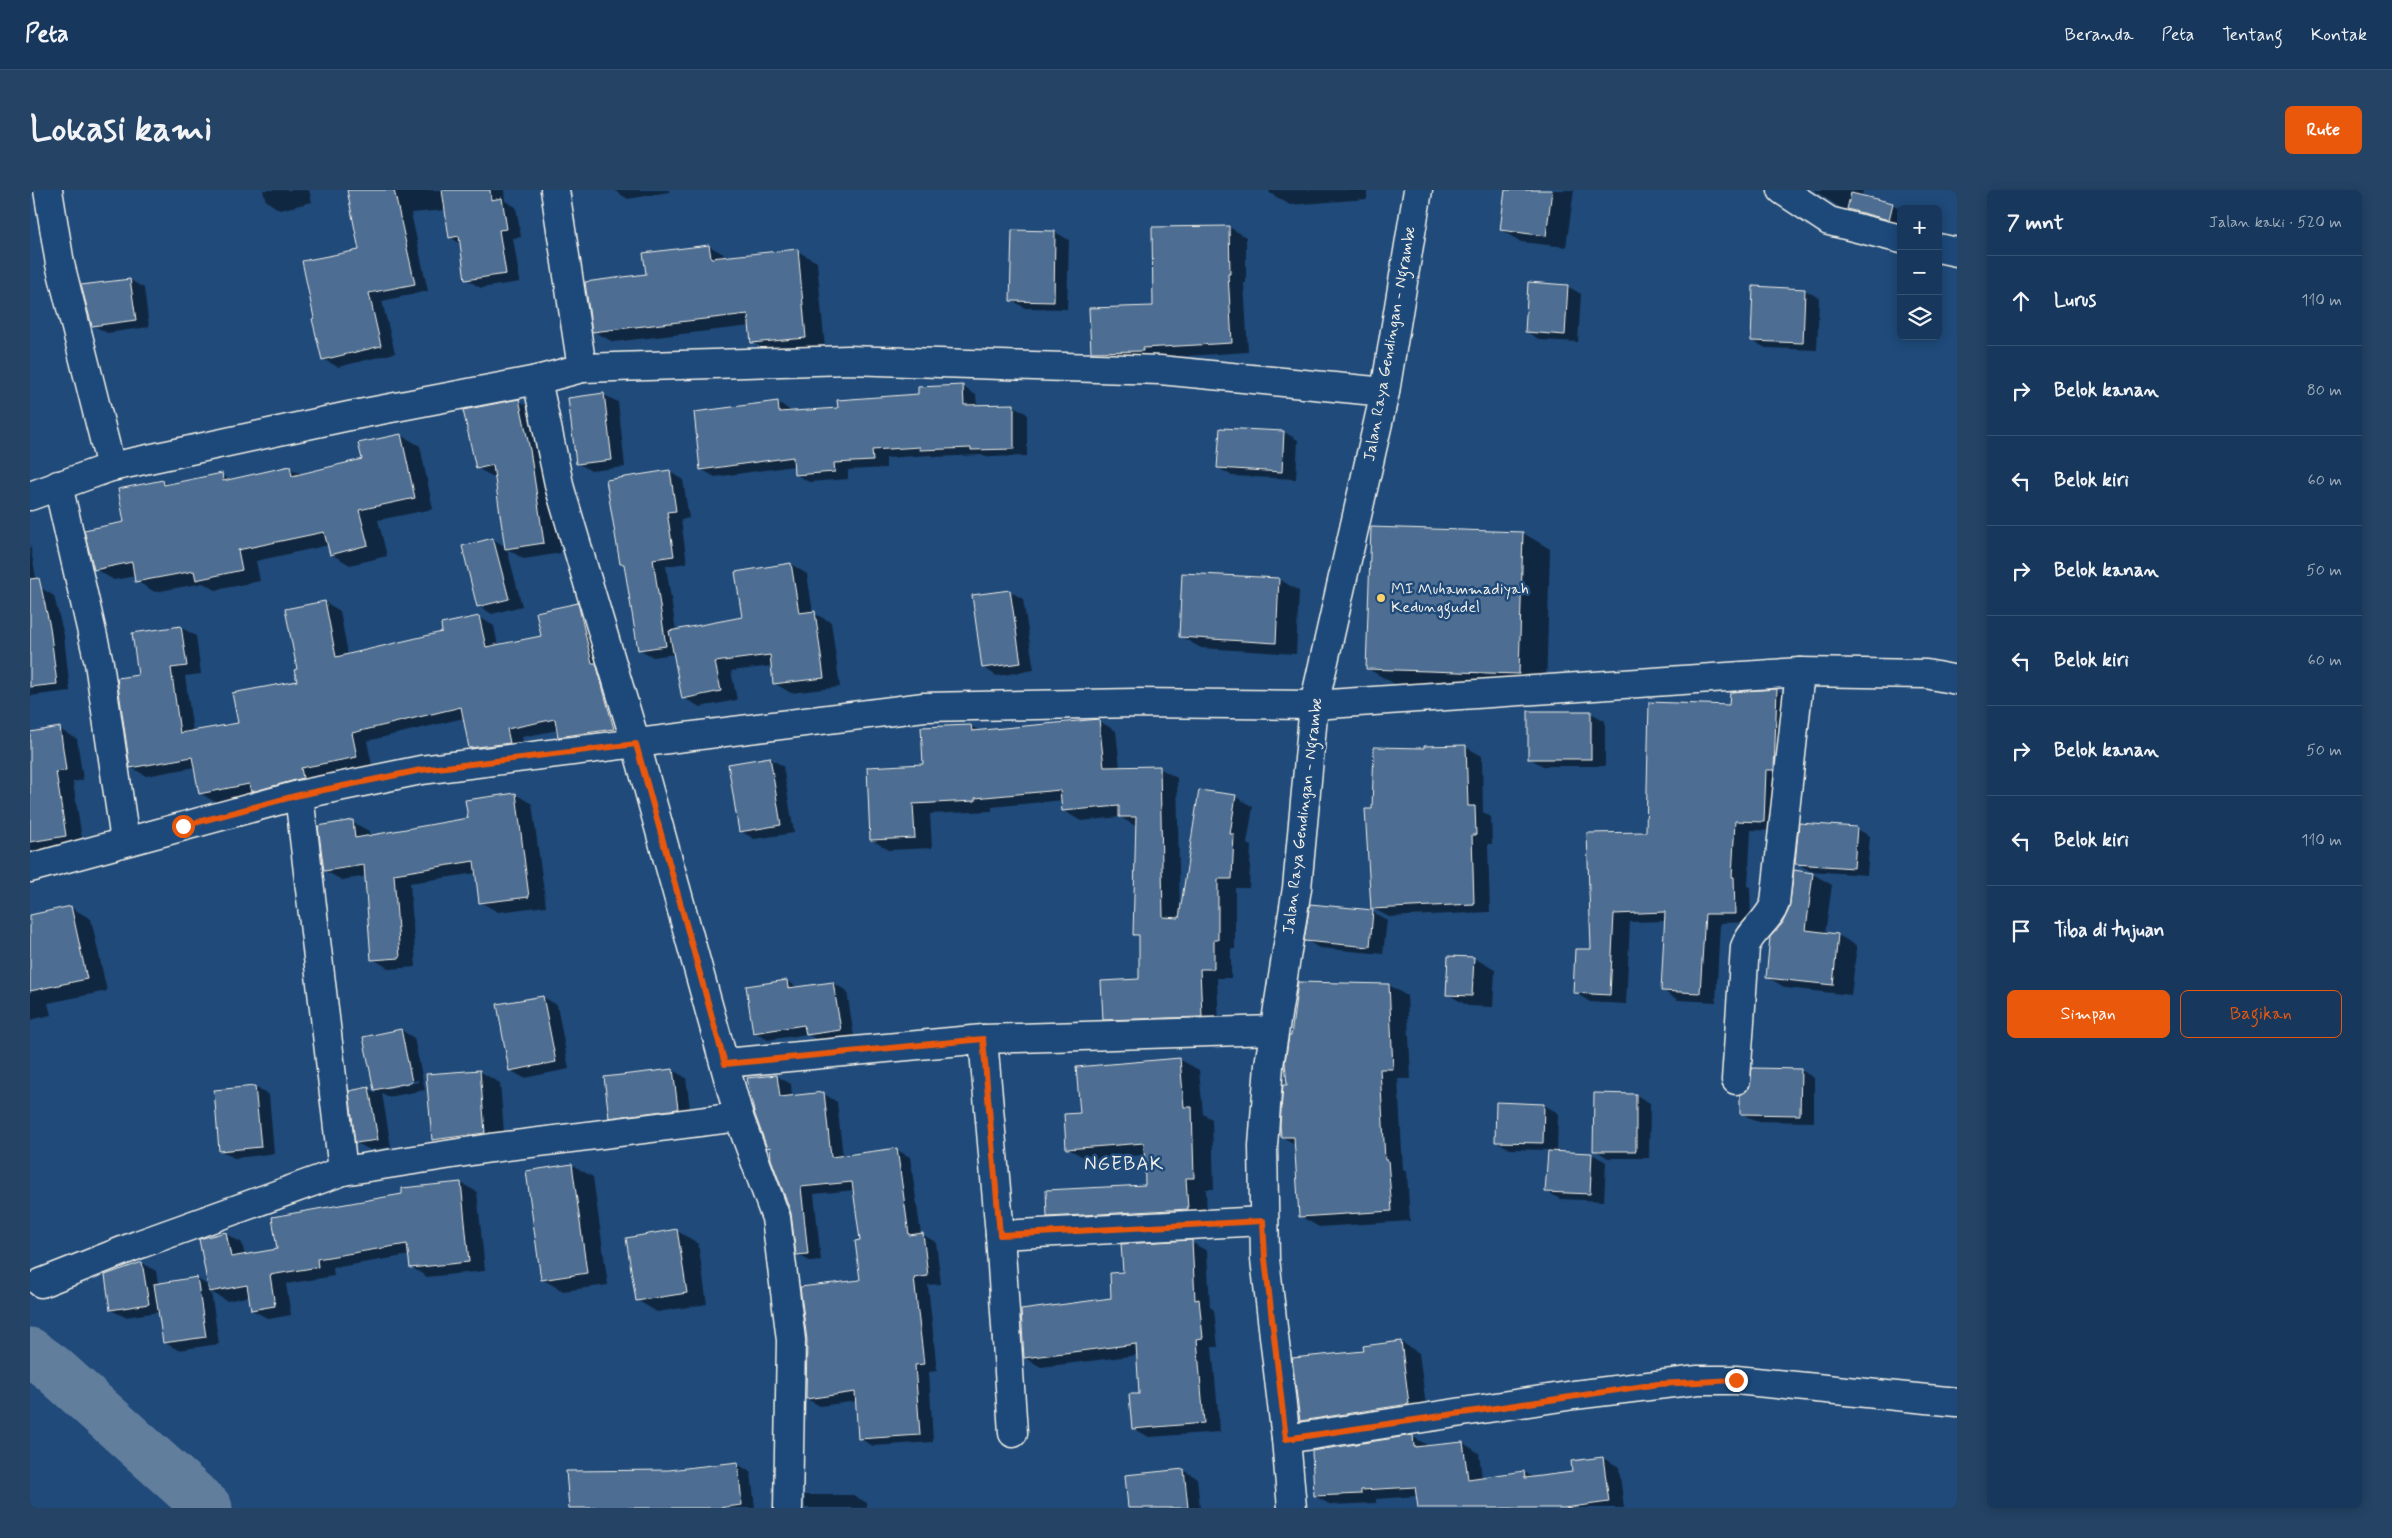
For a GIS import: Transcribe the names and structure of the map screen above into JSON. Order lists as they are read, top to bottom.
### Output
{
  "streets": {
    "street": ["Jalan Raya Gendingan - Ngrambe"]
  },
  "districts": ["NGEBAK"],
  "places": ["MI Muhammadiyah Kedunggudel"],
  "page": {
    "header": "Peta",
    "nav": [
      "Beranda",
      "Peta",
      "Tentang",
      "Kontak"
    ],
    "buttons": [
      "Rute",
      ["Simpan", "Bagikan"]
    ],
    "title": "Lokasi kami",
    "heading": ["7 mnt", "Jalan kaki · 520 m"],
    "map_buttons": ["+", "−"],
    "list": [
      ["Lurus", "110 m"],
      ["Belok kanan", "80 m"],
      ["Belok kiri", "60 m"],
      ["Belok kanan", "50 m"],
      ["Belok kiri", "60 m"],
      ["Belok kanan", "50 m"],
      ["Belok kiri", "110 m"],
      "Tiba di tujuan"
    ]
  }
}
